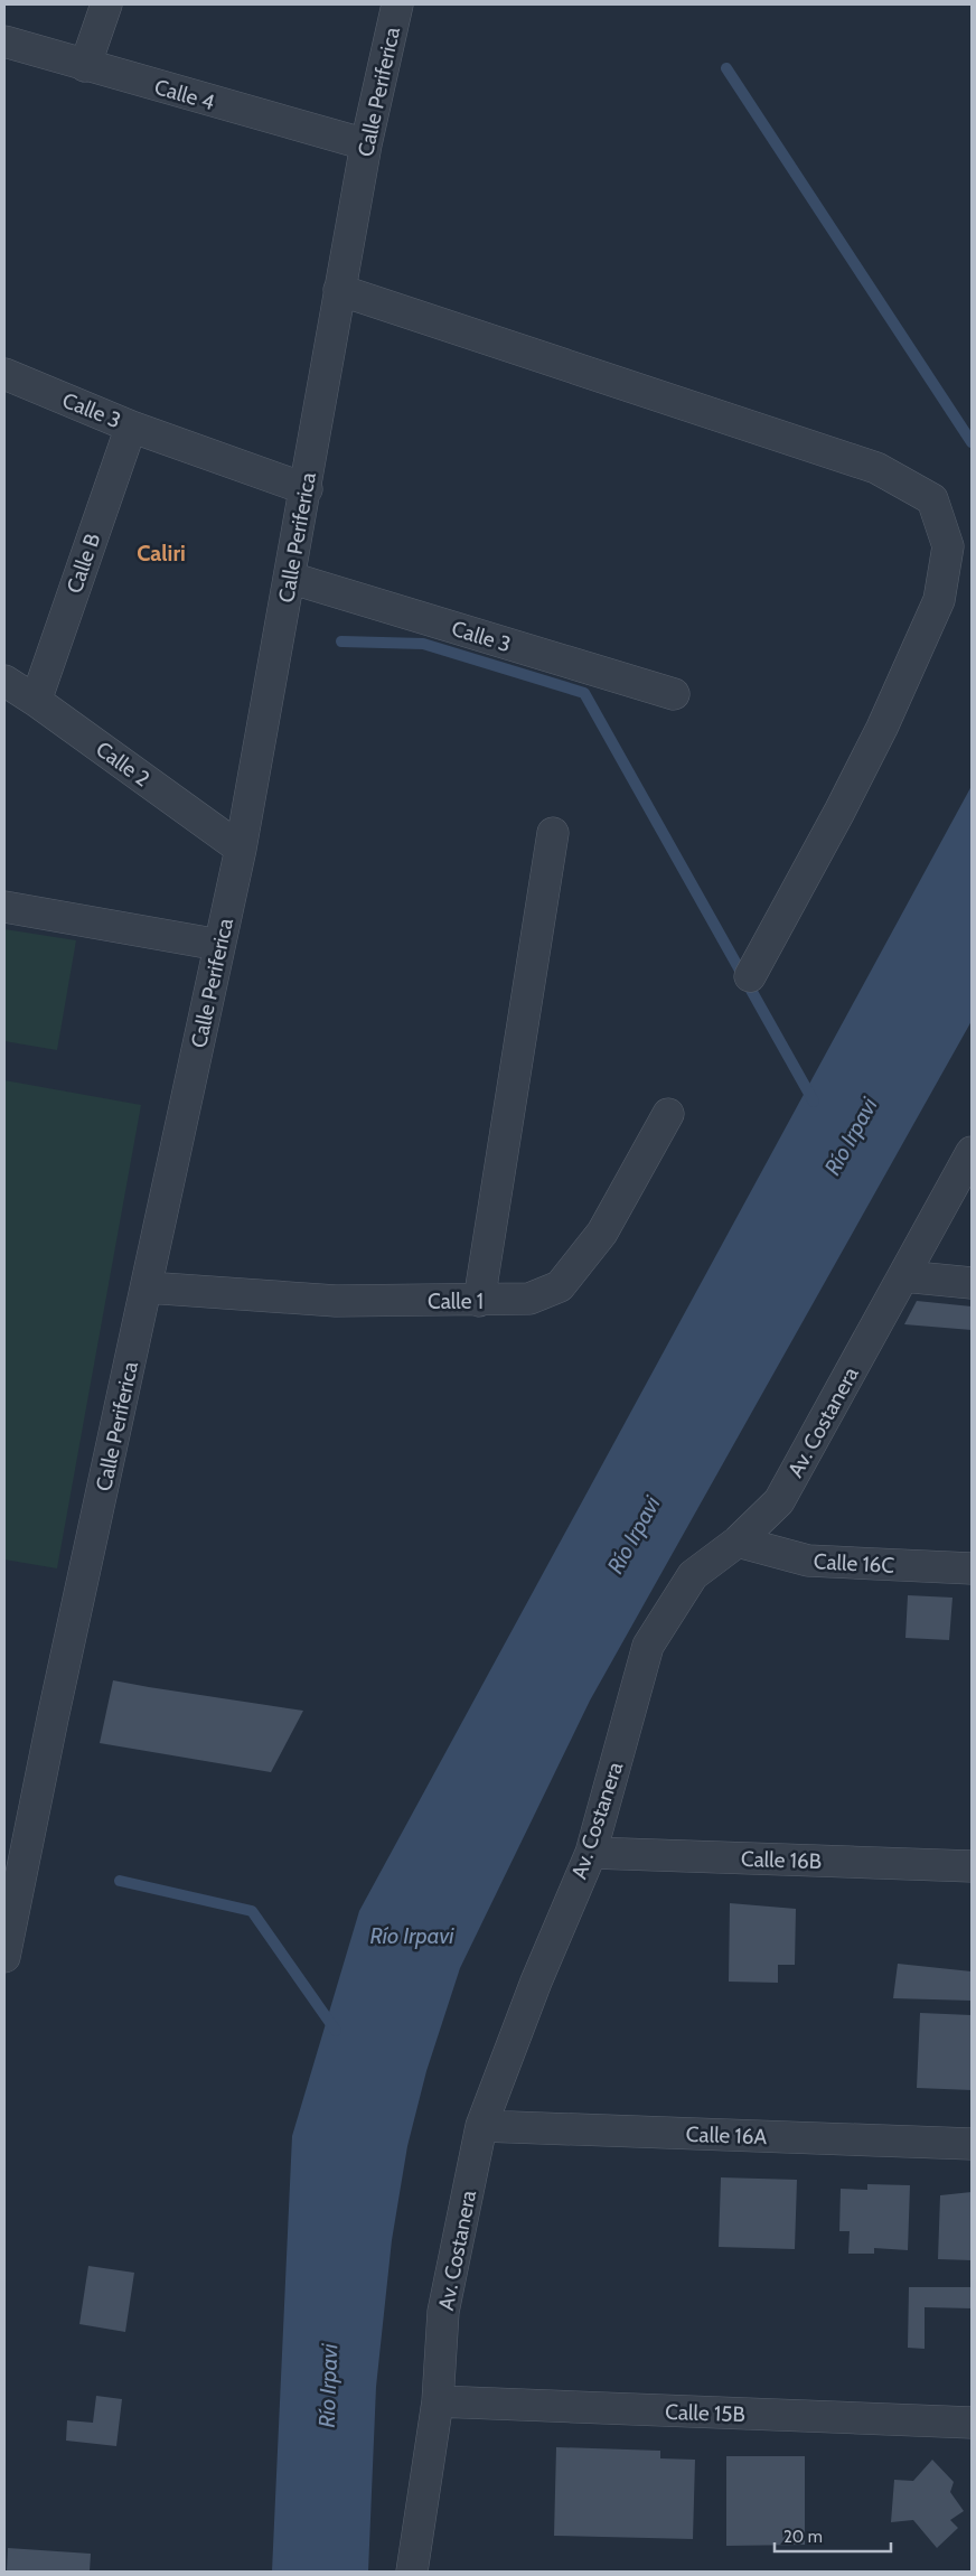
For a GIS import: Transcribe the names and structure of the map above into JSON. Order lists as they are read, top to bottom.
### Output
{
  "streets": {
    "street": [
      "Calle Periferica",
      "Calle 4",
      "Calle 3",
      "Calle B",
      "Calle 2",
      "Calle 1",
      "Av. Costanera",
      "Calle 16C",
      "Calle 16B",
      "Calle 16A",
      "Calle 15B"
    ]
  },
  "crossings": [
    ["Calle Periferica", "Calle 4"],
    ["Calle Periferica", "Calle 3"],
    ["Calle Periferica", "Calle 2"],
    ["Calle Periferica", "Calle 1"],
    ["Calle 3", "Calle B"],
    ["Calle B", "Calle 2"],
    ["Av. Costanera", "Calle 16C"],
    ["Av. Costanera", "Calle 16B"],
    ["Av. Costanera", "Calle 16A"],
    ["Av. Costanera", "Calle 15B"]
  ],
  "districts": ["Caliri"],
  "water": ["Río Irpavi"],
  "scale_bar": "20 m"
}
